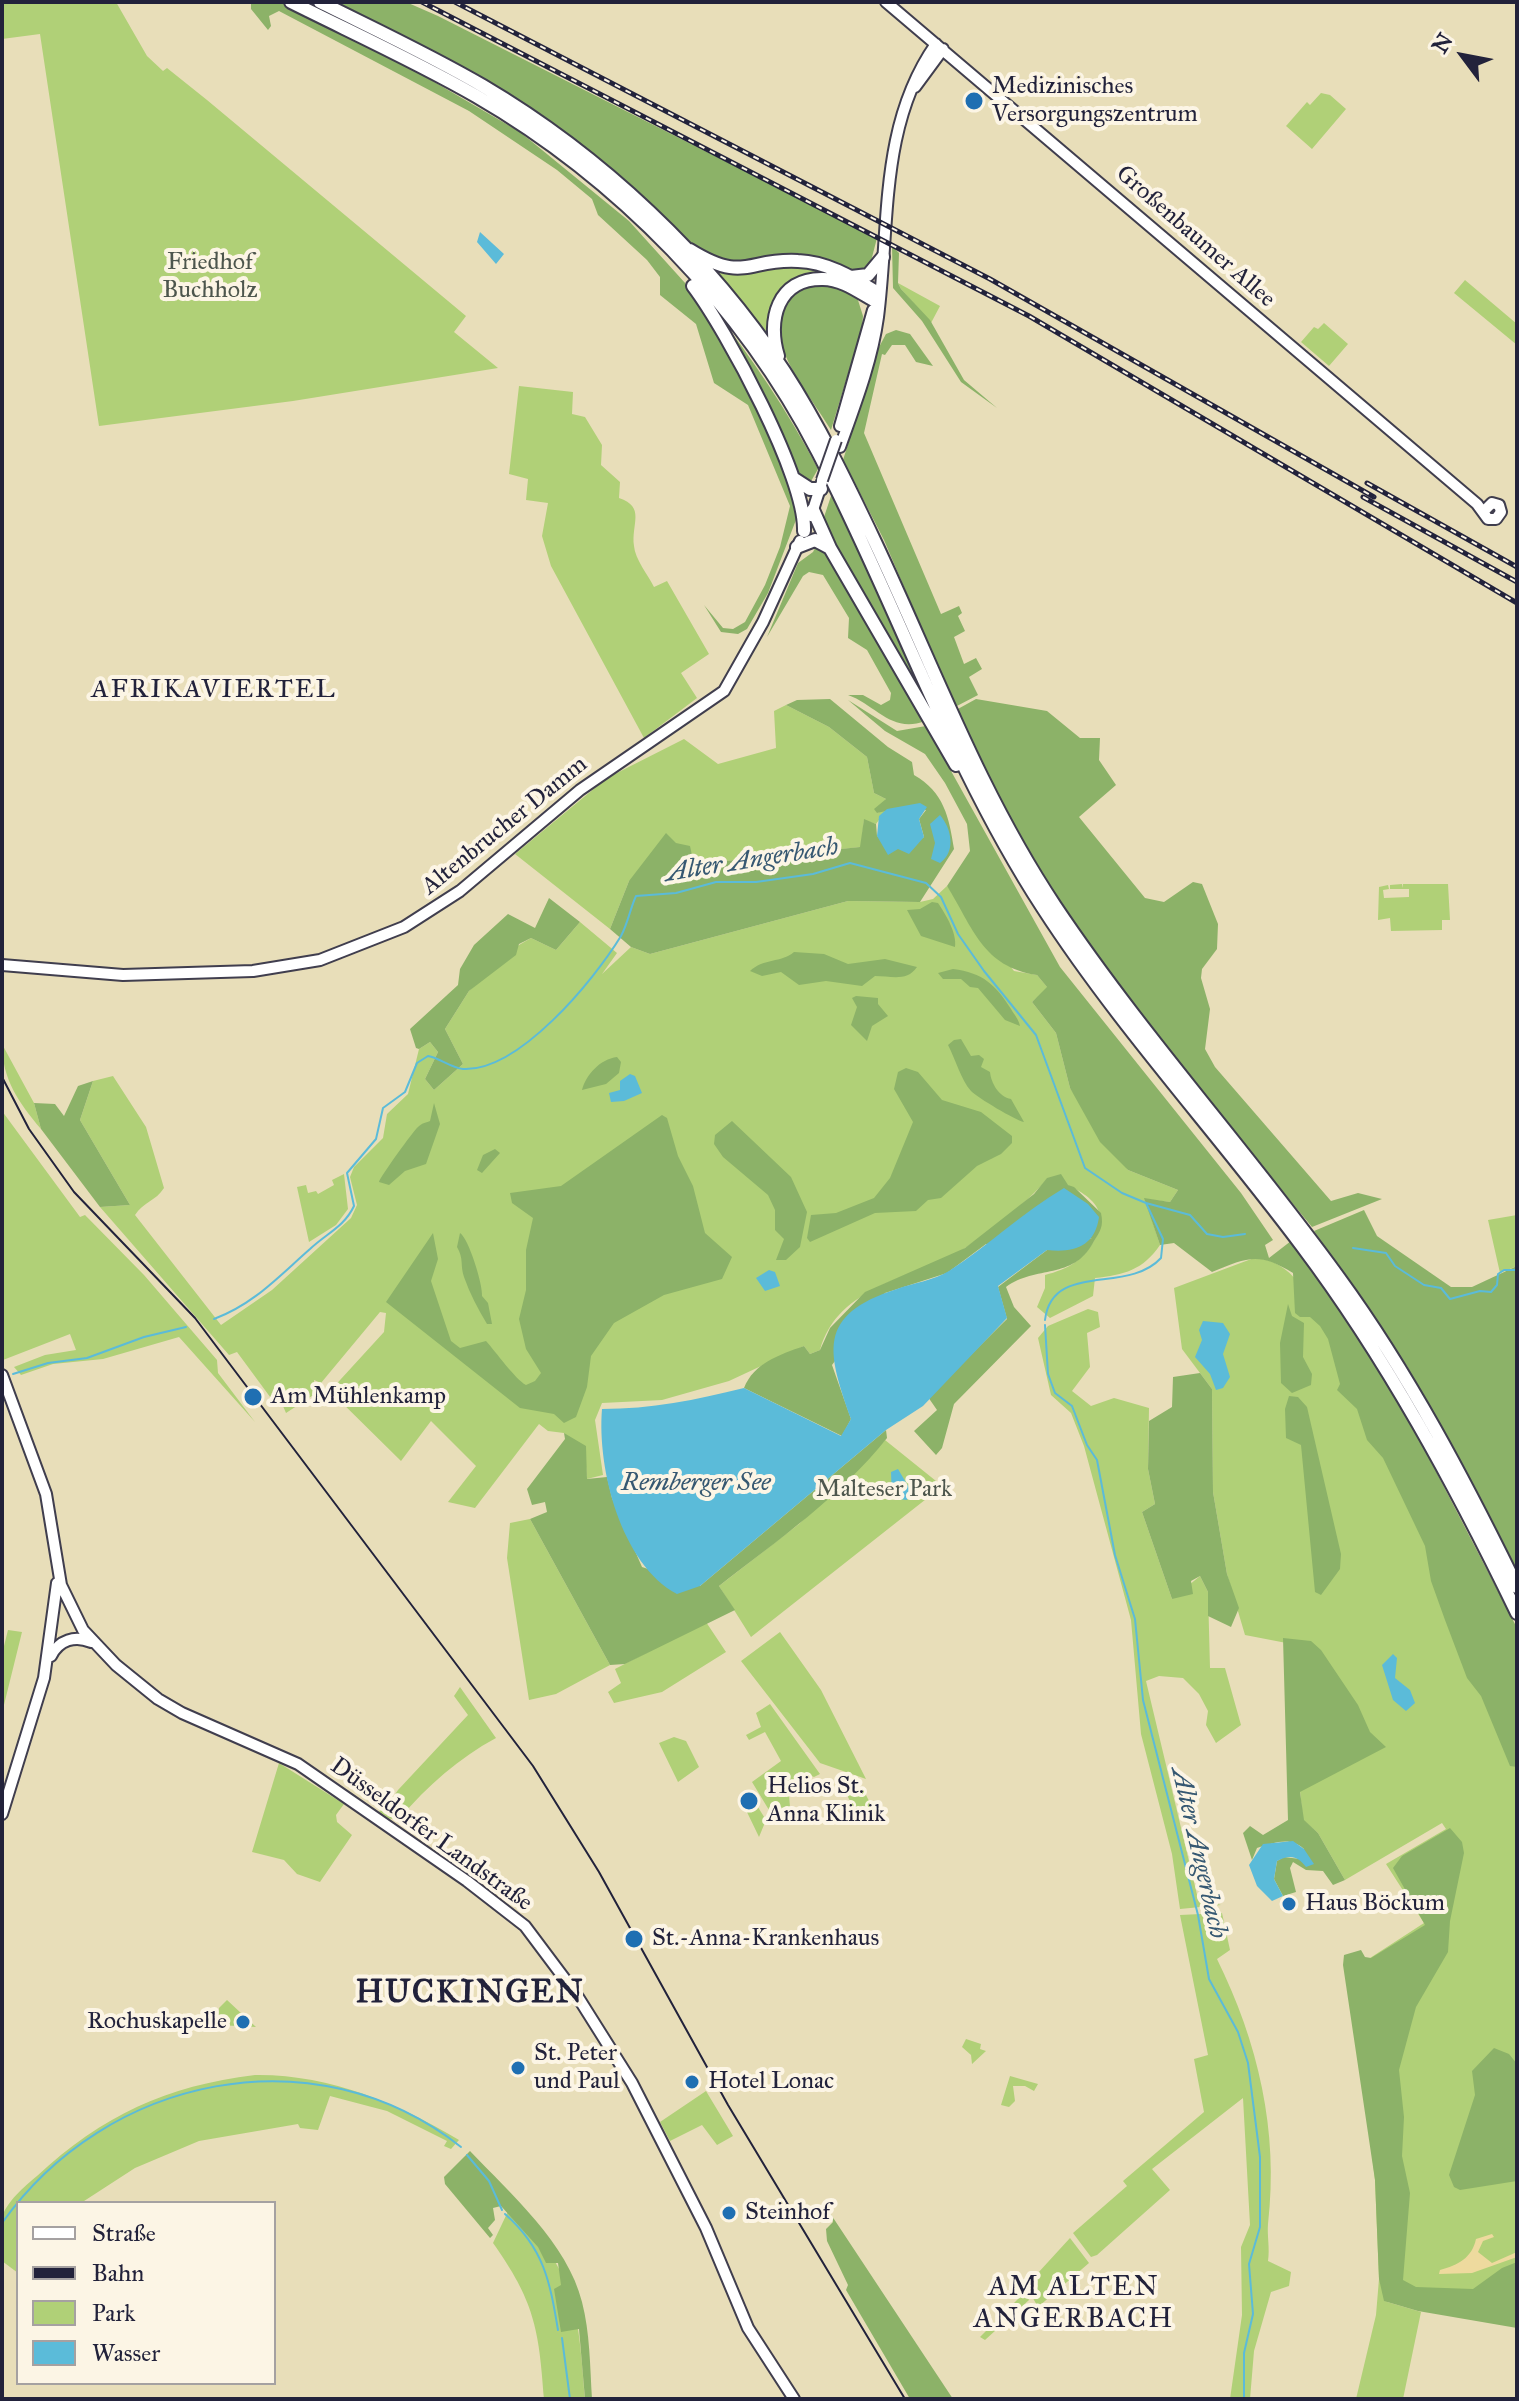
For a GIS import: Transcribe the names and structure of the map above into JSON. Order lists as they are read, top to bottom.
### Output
{
  "streets": {
    "main road": ["Großenbaumer Allee", "Altenbrucher Damm", "Düsseldorfer Landstraße"]
  },
  "crossings": [
    ["Großenbaumer Allee", "Altenbrucher Damm"]
  ],
  "districts": ["AFRIKAVIERTEL", "HUCKINGEN", "AM ALTEN ANGERBACH"],
  "water": ["Alter Angerbach", "Remberger See"],
  "parks": ["Friedhof Buchholz", "Malteser Park"],
  "places": [
    "Medizinisches Versorgungszentrum",
    "Am Mühlenkamp",
    "Helios St. Anna Klinik",
    "Haus Böckum",
    "St.-Anna-Krankenhaus",
    "Rochuskapelle",
    "St. Peter und Paul",
    "Hotel Lonac",
    "Steinhof"
  ],
  "legend": [
    "Straße",
    "Bahn",
    "Park",
    "Wasser"
  ],
  "north": "top left"
}
